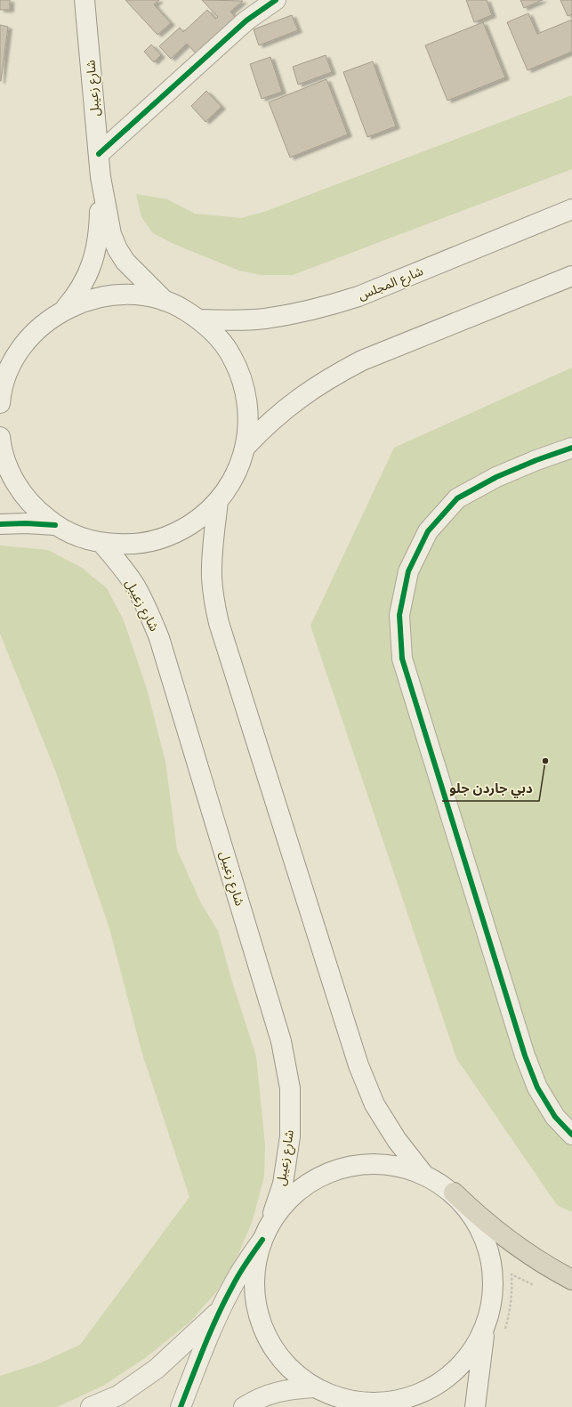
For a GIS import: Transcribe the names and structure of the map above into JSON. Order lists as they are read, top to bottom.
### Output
{
  "streets": {
    "main road": ["شارع زعيبل", "شارع المجلس"]
  },
  "places": ["دبي جاردن جلو"]
}
